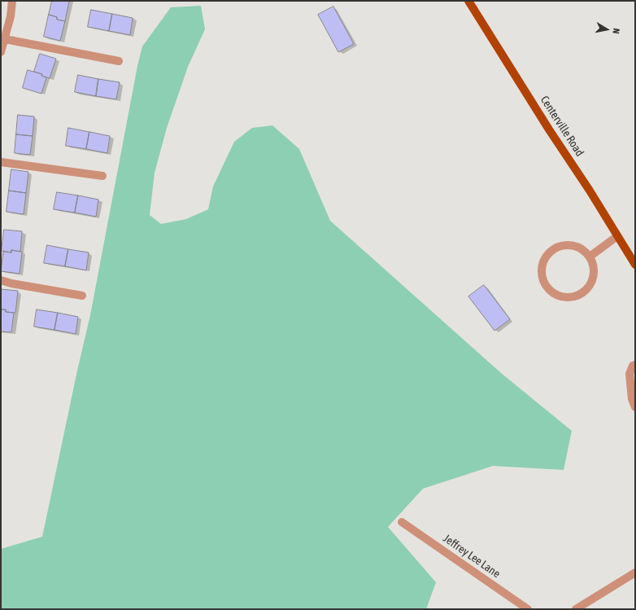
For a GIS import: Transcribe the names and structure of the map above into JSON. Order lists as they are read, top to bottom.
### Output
{
  "streets": {
    "main road": ["Centerville Road"],
    "street": ["Jeffrey Lee Lane"]
  },
  "north": "right"
}
